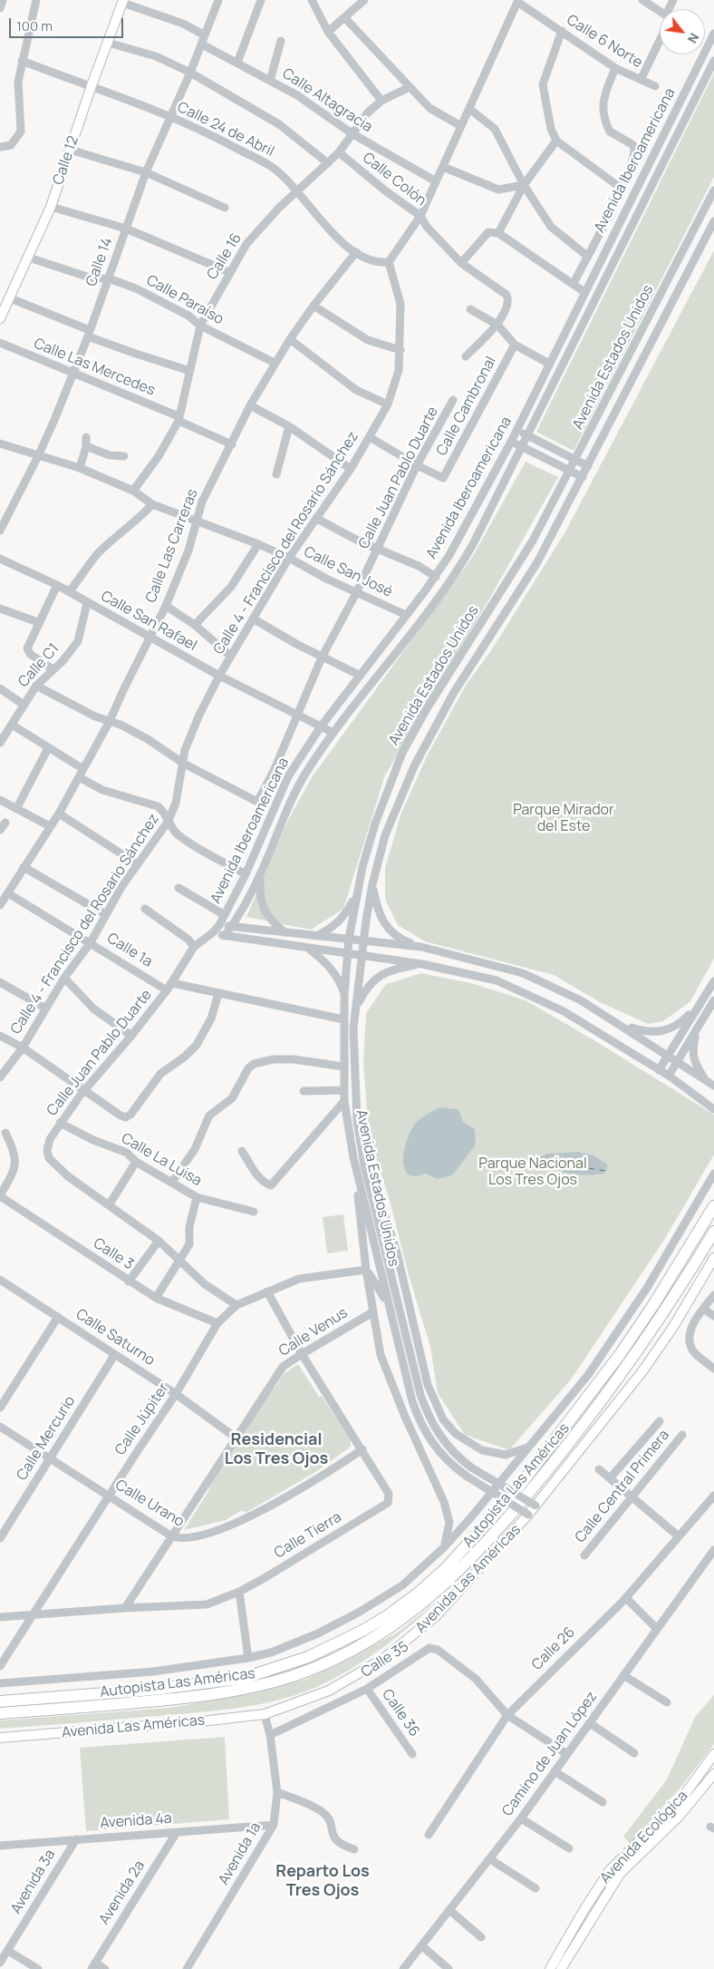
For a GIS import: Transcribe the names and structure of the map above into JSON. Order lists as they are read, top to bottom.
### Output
{
  "streets": {
    "highway": ["Autopista Las Américas"],
    "main road": ["Calle 12", "Avenida Las Américas", "Avenida Ecológica"],
    "street": [
      "Calle 6 Norte",
      "Calle Altagracia",
      "Calle 24 de Abril",
      "Avenida Iberoamericana",
      "Calle Colón",
      "Calle 16",
      "Calle 14",
      "Calle Paraíso",
      "Avenida Estados Unidos",
      "Calle Las Mercedes",
      "Calle Cambronal",
      "Calle Juan Pablo Duarte",
      "Calle 4 - Francisco del Rosario Sánchez",
      "Calle Las Carreras",
      "Calle San José",
      "Calle San Rafael",
      "Calle C1",
      "Calle 1a",
      "Calle La Luisa",
      "Calle 3",
      "Calle Venus",
      "Calle Saturno",
      "Calle Júpiter",
      "Calle Mercurio",
      "Calle Central Primera",
      "Calle Urano",
      "Calle Tierra",
      "Calle 26",
      "Calle 35",
      "Calle 36",
      "Camino de Juan López",
      "Avenida 4a",
      "Avenida 1a",
      "Avenida 3a",
      "Avenida 2a"
    ]
  },
  "crossings": [
    ["Calle Altagracia", "Calle 16"],
    ["Calle Altagracia", "Calle 14"],
    ["Calle 24 de Abril", "Calle 12"],
    ["Calle 24 de Abril", "Calle 16"],
    ["Calle 24 de Abril", "Calle 14"],
    ["Calle 24 de Abril", "Calle 4 - Francisco del Rosario Sánchez"],
    ["Calle 24 de Abril", "Calle Las Carreras"],
    ["Calle 12", "Calle Paraíso"],
    ["Avenida Iberoamericana", "Calle Juan Pablo Duarte"],
    ["Avenida Iberoamericana", "Calle San José"],
    ["Avenida Iberoamericana", "Calle San Rafael"],
    ["Calle Colón", "Calle 16"],
    ["Calle 16", "Calle Paraíso"],
    ["Calle 16", "Calle Las Mercedes"],
    ["Calle 16", "Calle San José"],
    ["Calle 14", "Calle Paraíso"],
    ["Calle 14", "Calle Las Mercedes"],
    ["Calle 14", "Calle San José"],
    ["Calle Paraíso", "Calle Las Carreras"],
    ["Avenida Estados Unidos", "Calle 1a"],
    ["Avenida Estados Unidos", "Avenida Las Américas"],
    ["Calle Las Mercedes", "Calle Las Carreras"],
    ["Calle Cambronal", "Calle Juan Pablo Duarte"],
    ["Calle Juan Pablo Duarte", "Calle 4 - Francisco del Rosario Sánchez"],
    ["Calle Juan Pablo Duarte", "Calle San José"],
    ["Calle Juan Pablo Duarte", "Calle San Rafael"],
    ["Calle Juan Pablo Duarte", "Calle 1a"],
    ["Calle Juan Pablo Duarte", "Calle La Luisa"],
    ["Calle Juan Pablo Duarte", "Calle Júpiter"],
    ["Calle 4 - Francisco del Rosario Sánchez", "Calle San José"],
    ["Calle 4 - Francisco del Rosario Sánchez", "Calle San Rafael"],
    ["Calle 4 - Francisco del Rosario Sánchez", "Calle 1a"],
    ["Calle Las Carreras", "Calle San José"],
    ["Calle Las Carreras", "Calle San Rafael"],
    ["Calle Las Carreras", "Calle 1a"],
    ["Calle San Rafael", "Calle C1"],
    ["Calle 3", "Calle Júpiter"],
    ["Calle Venus", "Calle Saturno"],
    ["Calle Venus", "Calle Urano"],
    ["Calle Venus", "Calle Tierra"],
    ["Calle Saturno", "Calle Júpiter"],
    ["Calle Saturno", "Calle Mercurio"],
    ["Calle Júpiter", "Calle Urano"],
    ["Calle Júpiter", "Calle Tierra"],
    ["Calle Mercurio", "Calle Urano"],
    ["Calle Urano", "Calle Tierra"],
    ["Avenida Las Américas", "Avenida 1a"],
    ["Calle 26", "Calle 35"],
    ["Calle 35", "Calle 36"],
    ["Calle 35", "Camino de Juan López"],
    ["Calle 35", "Avenida 1a"],
    ["Avenida 4a", "Avenida 1a"],
    ["Avenida 4a", "Avenida 3a"],
    ["Avenida 4a", "Avenida 2a"]
  ],
  "districts": ["Residencial Los Tres Ojos", "Reparto Los Tres Ojos"],
  "parks": ["Parque Mirador del Este", "Parque Nacional Los Tres Ojos"],
  "scale_bar": "100 m",
  "north": "bottom right"
}
